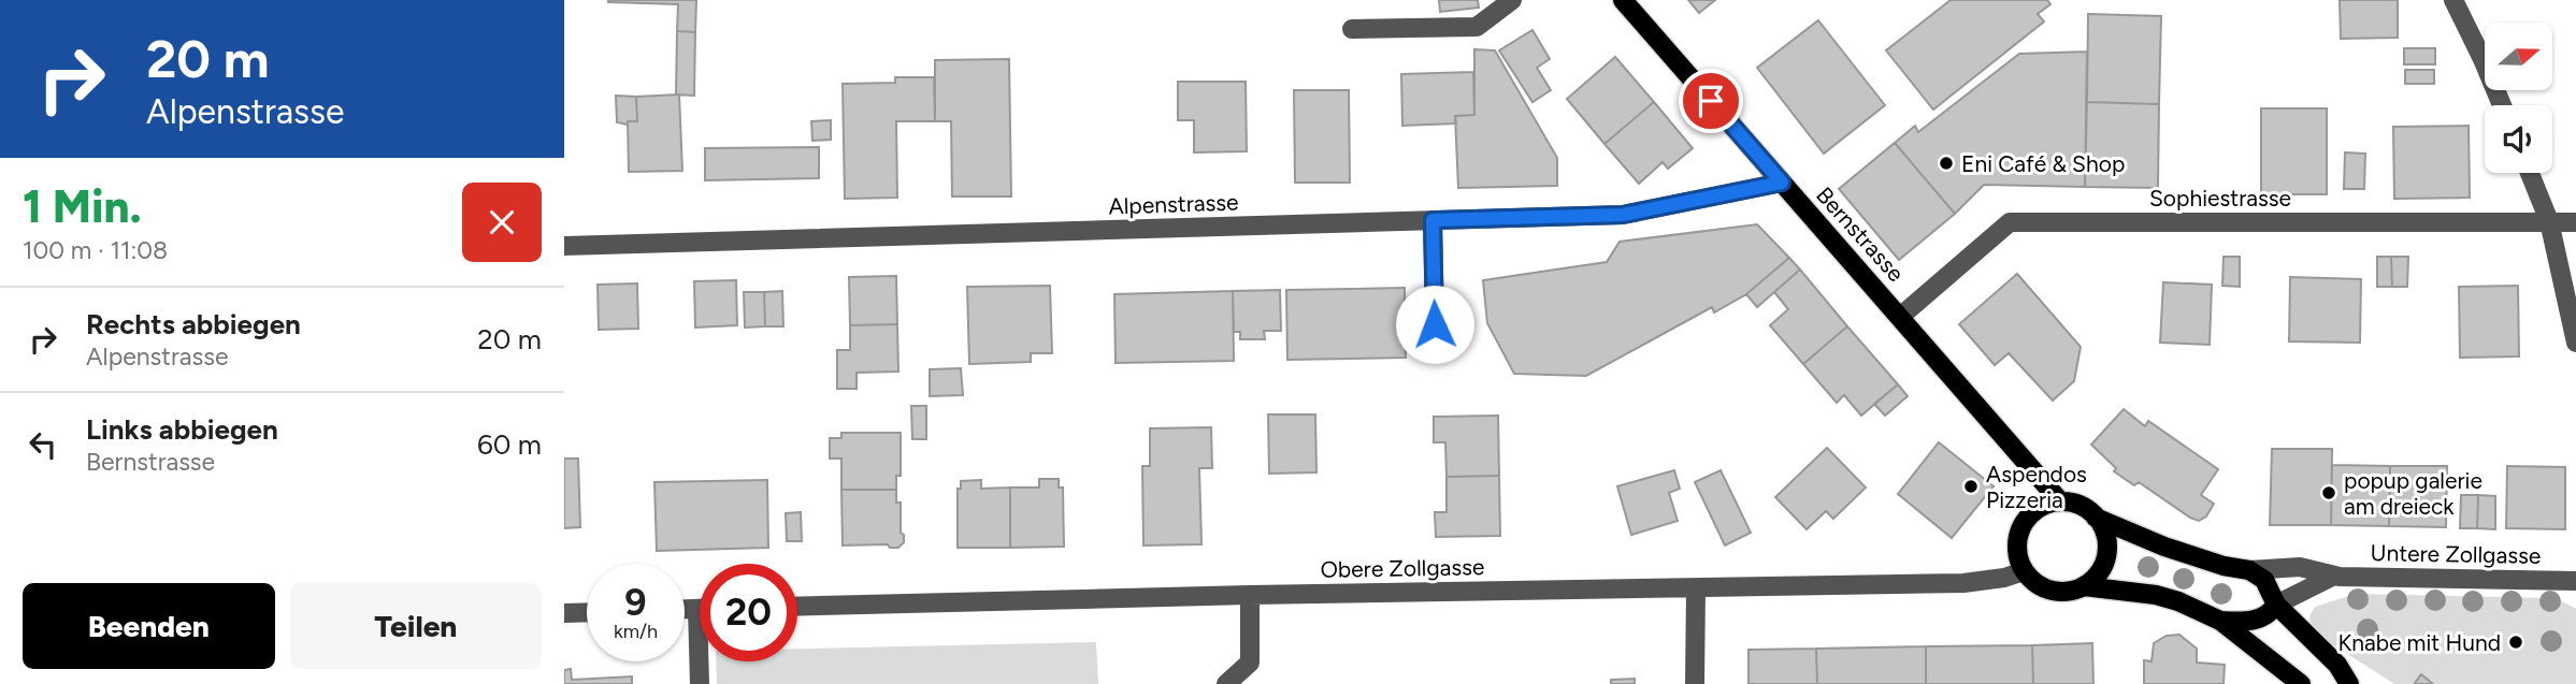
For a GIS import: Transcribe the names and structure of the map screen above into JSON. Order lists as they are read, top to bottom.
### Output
{
  "streets": {
    "main road": ["Bernstrasse"],
    "street": [
      "Sophiestrasse",
      "Alpenstrasse",
      "Untere Zollgasse",
      "Obere Zollgasse"
    ]
  },
  "crossings": [
    ["Sophiestrasse", "Bernstrasse"],
    ["Alpenstrasse", "Bernstrasse"],
    ["Bernstrasse", "Untere Zollgasse"],
    ["Bernstrasse", "Obere Zollgasse"]
  ],
  "places": [
    "Eni Café & Shop",
    "Aspendos Pizzeria",
    "popup galerie am dreieck",
    "Knabe mit Hund"
  ],
  "north": "right",
  "page": {
    "turn": ["20 m", "Alpenstrasse"],
    "heading": ["1 Min.", "100 m · 11:08"],
    "list": [
      {
        "name": "Rechts abbiegen",
        "note": "Alpenstrasse",
        "value": "20 m"
      },
      {
        "name": "Links abbiegen",
        "note": "Bernstrasse",
        "value": "60 m"
      }
    ],
    "speed": "9 km/h",
    "limit": "20",
    "buttons": ["Beenden", "Teilen"]
  }
}
